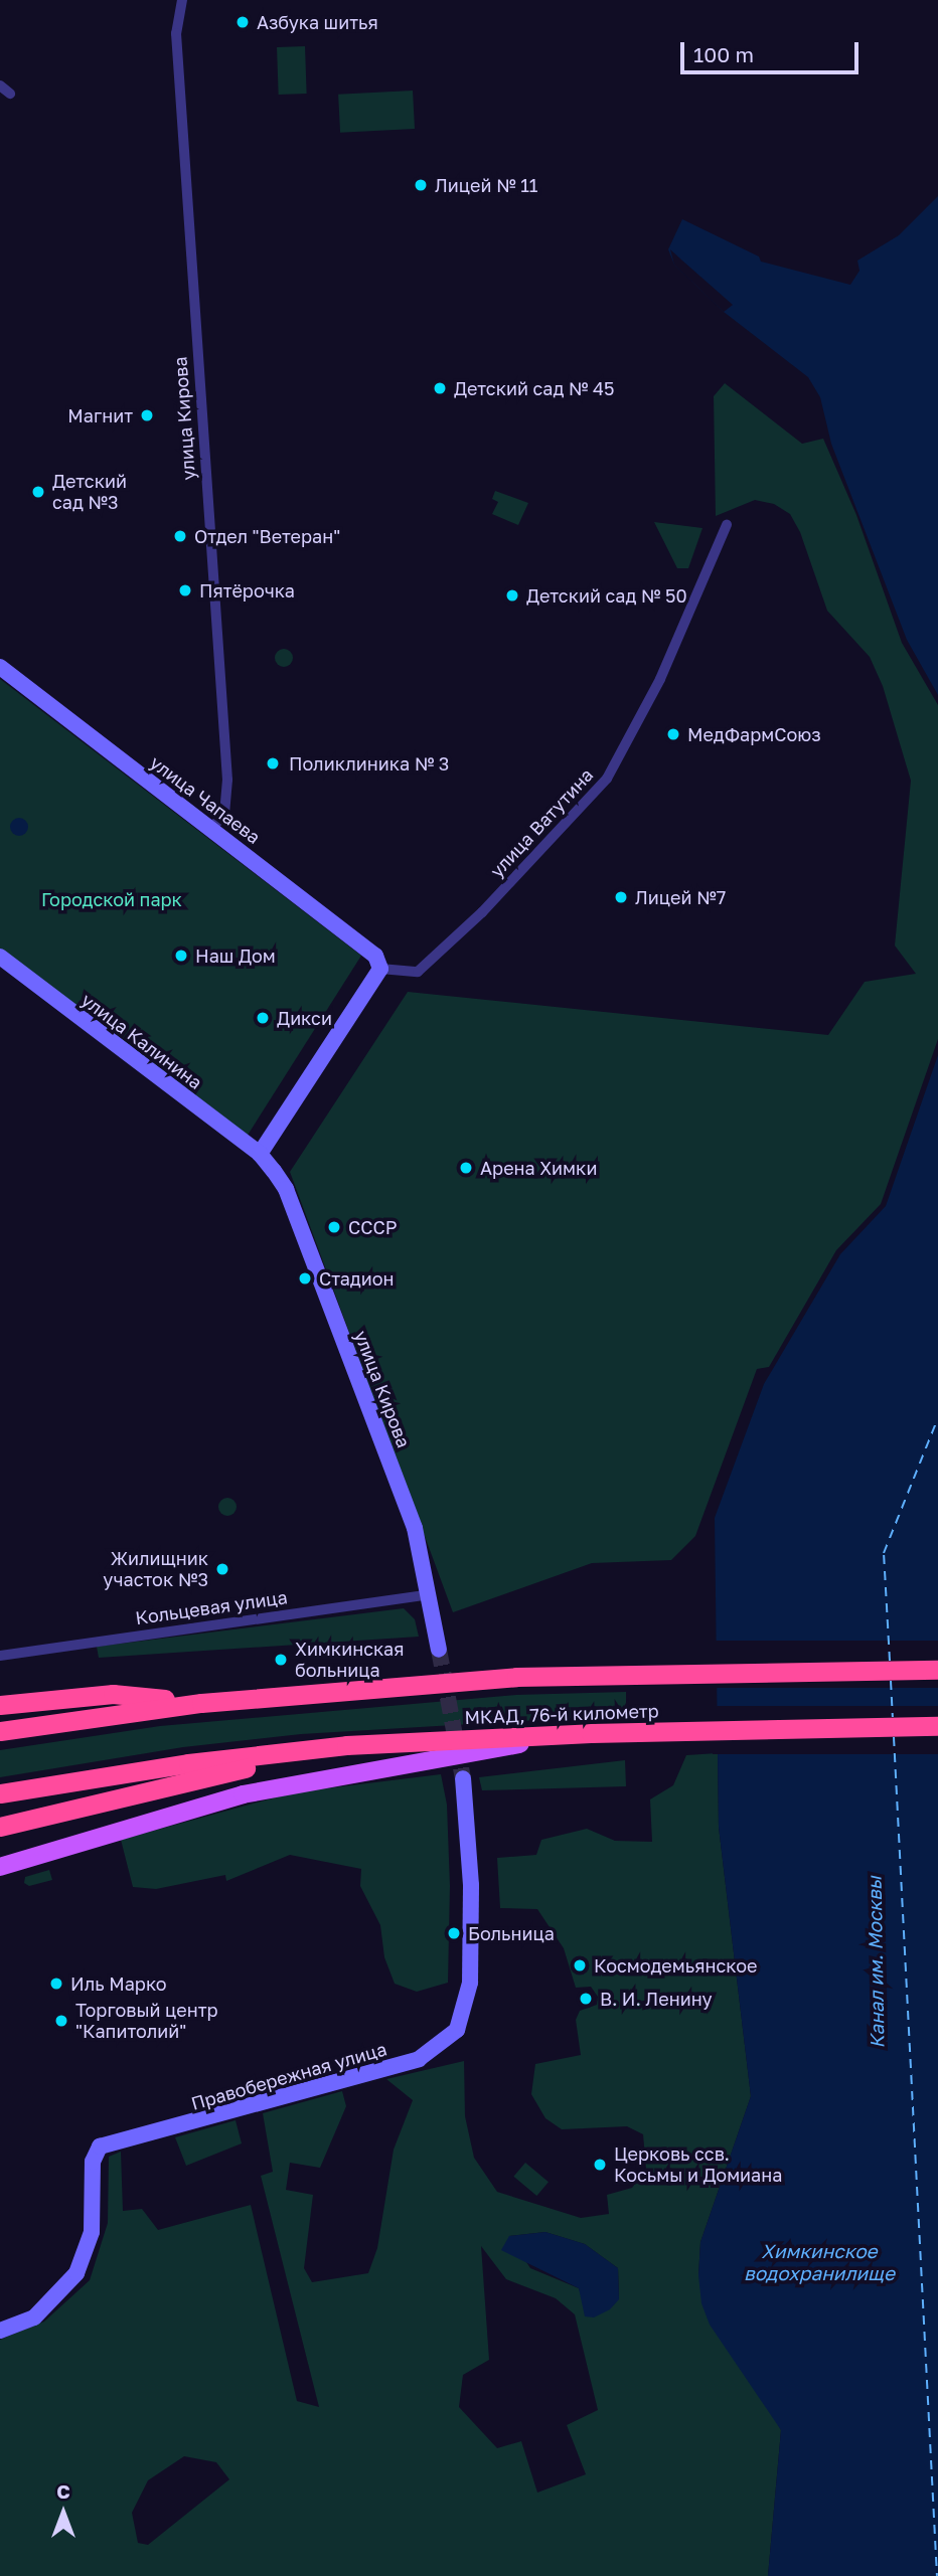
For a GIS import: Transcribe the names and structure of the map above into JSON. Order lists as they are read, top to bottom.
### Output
{
  "streets": {
    "highway": ["МКАД, 76-й километр"],
    "street": [
      "улица Кирова",
      "улица Чапаева",
      "улица Ватутина",
      "улица Калинина",
      "Кольцевая улица",
      "Правобережная улица"
    ]
  },
  "crossings": [
    ["улица Кирова", "улица Чапаева"],
    ["улица Кирова", "улица Калинина"],
    ["улица Кирова", "Кольцевая улица"],
    ["улица Чапаева", "улица Ватутина"]
  ],
  "water": ["Канал им. Москвы", "Химкинское водохранилище"],
  "parks": ["Городской парк"],
  "places": [
    "Азбука шитья",
    "Лицей № 11",
    "Детский сад № 45",
    "Магнит",
    "Детский сад №3",
    "Отдел \"Ветеран\"",
    "Пятёрочка",
    "Детский сад № 50",
    "МедФармСоюз",
    "Поликлиника № 3",
    "Лицей №7",
    "Наш Дом",
    "Дикси",
    "Арена Химки",
    "СССР",
    "Стадион",
    "Жилищник участок №3",
    "Химкинская больница",
    "Больница",
    "Космодемьянское",
    "Иль Марко",
    "В. И. Ленину",
    "Торговый центр \"Капитолий\"",
    "Церковь ссв. Косьмы и Домиана"
  ],
  "scale_bar": "100 m",
  "north": "top"
}
